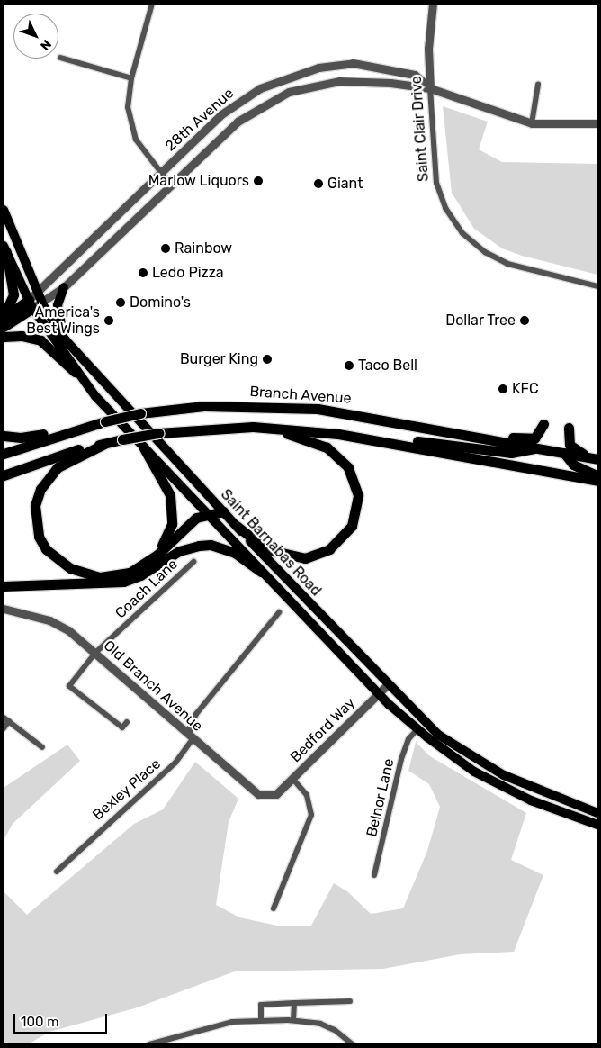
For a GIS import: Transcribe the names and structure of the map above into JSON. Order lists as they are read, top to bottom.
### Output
{
  "streets": {
    "highway": ["Branch Avenue"],
    "main road": ["Saint Barnabas Road"],
    "street": [
      "28th Avenue",
      "Saint Clair Drive",
      "Coach Lane",
      "Old Branch Avenue",
      "Bedford Way",
      "Bexley Place",
      "Belnor Lane"
    ]
  },
  "crossings": [
    ["28th Avenue", "Saint Clair Drive"],
    ["28th Avenue", "Saint Barnabas Road"],
    ["Saint Barnabas Road", "Bedford Way"],
    ["Saint Barnabas Road", "Belnor Lane"],
    ["Coach Lane", "Old Branch Avenue"],
    ["Old Branch Avenue", "Bedford Way"],
    ["Old Branch Avenue", "Bexley Place"]
  ],
  "places": [
    "Marlow Liquors",
    "Giant",
    "Rainbow",
    "Ledo Pizza",
    "Domino's",
    "America's Best Wings",
    "Dollar Tree",
    "Burger King",
    "Taco Bell",
    "KFC"
  ],
  "scale_bar": "100 m",
  "north": "bottom right"
}
